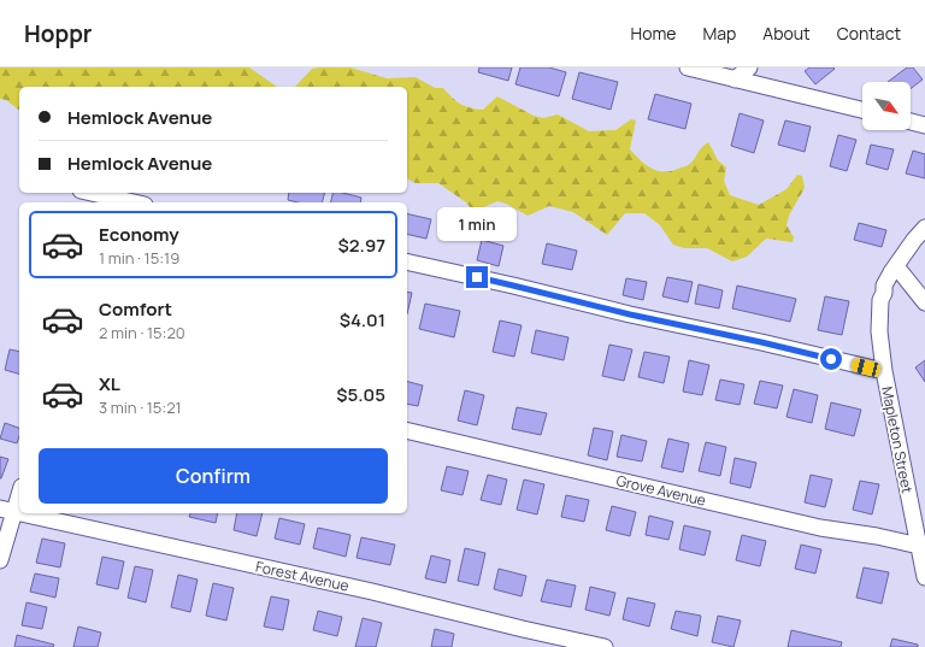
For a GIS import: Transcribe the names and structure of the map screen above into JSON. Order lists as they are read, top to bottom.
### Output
{
  "streets": {
    "street": ["Mapleton Street", "Grove Avenue", "Forest Avenue"]
  },
  "crossings": [
    ["Mapleton Street", "Grove Avenue"]
  ],
  "north": "bottom right",
  "page": {
    "header": "Hoppr",
    "nav": [
      "Home",
      "Map",
      "About",
      "Contact"
    ],
    "banner": ["Hemlock Avenue", "Hemlock Avenue"],
    "bubble": "1 min",
    "list": [
      {
        "name": "Economy",
        "note": "1 min · 15:19",
        "value": "$2.97"
      },
      {
        "name": "Comfort",
        "note": "2 min · 15:20",
        "value": "$4.01"
      },
      {
        "name": "XL",
        "note": "3 min · 15:21",
        "value": "$5.05"
      }
    ],
    "buttons": "Confirm"
  }
}
